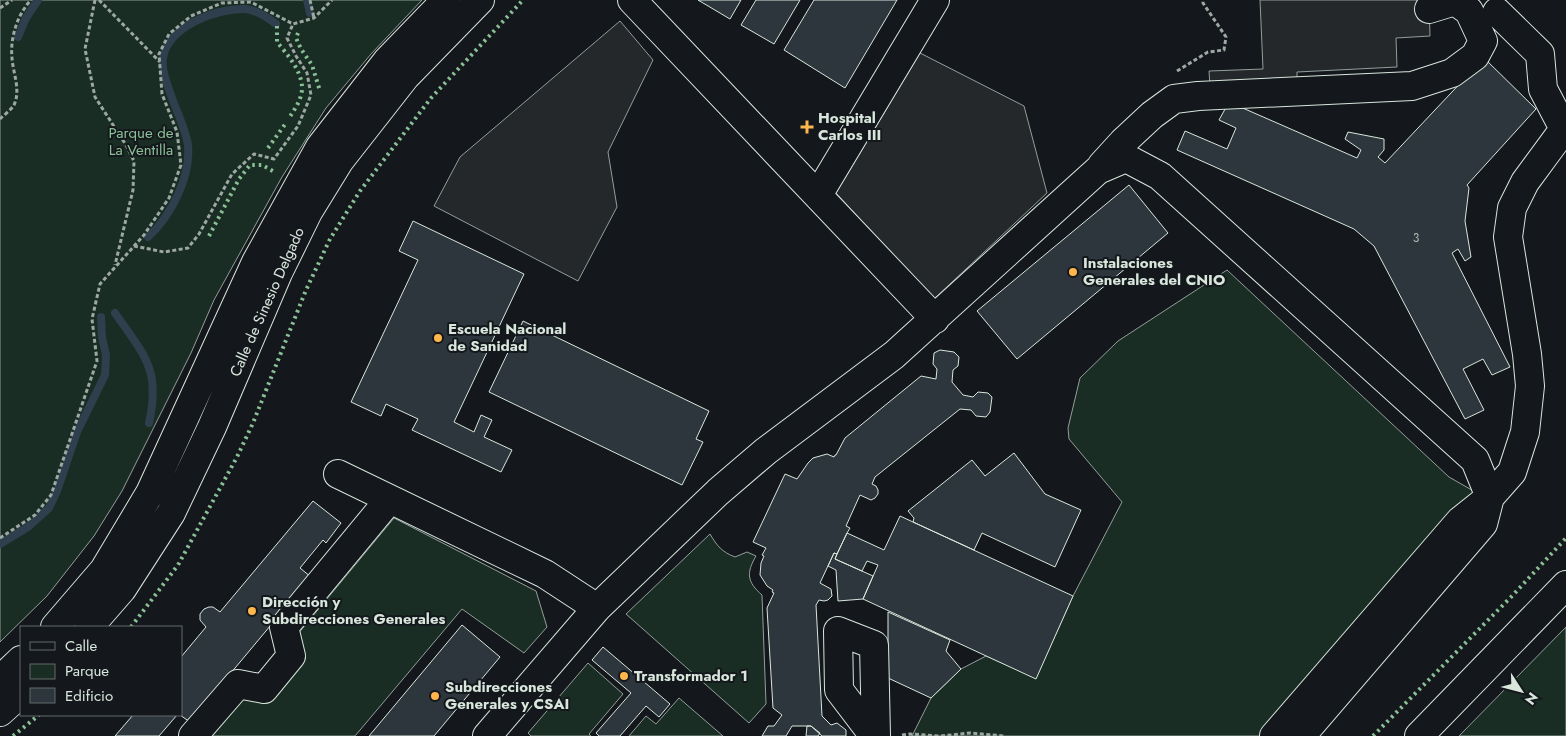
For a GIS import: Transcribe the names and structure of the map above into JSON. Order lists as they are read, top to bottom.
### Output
{
  "streets": {
    "main road": ["Calle de Sinesio Delgado"]
  },
  "parks": ["Parque de La Ventilla"],
  "places": {
    "health": ["Hospital Carlos III"],
    "other": [
      "Instalaciones Generales del CNIO",
      "Escuela Nacional de Sanidad",
      "Dirección y Subdirecciones Generales",
      "Transformador 1",
      "Subdirecciones Generales y CSAI"
    ]
  },
  "house_numbers": ["3"],
  "legend": ["Calle", "Parque", "Edificio"],
  "north": "bottom right"
}
